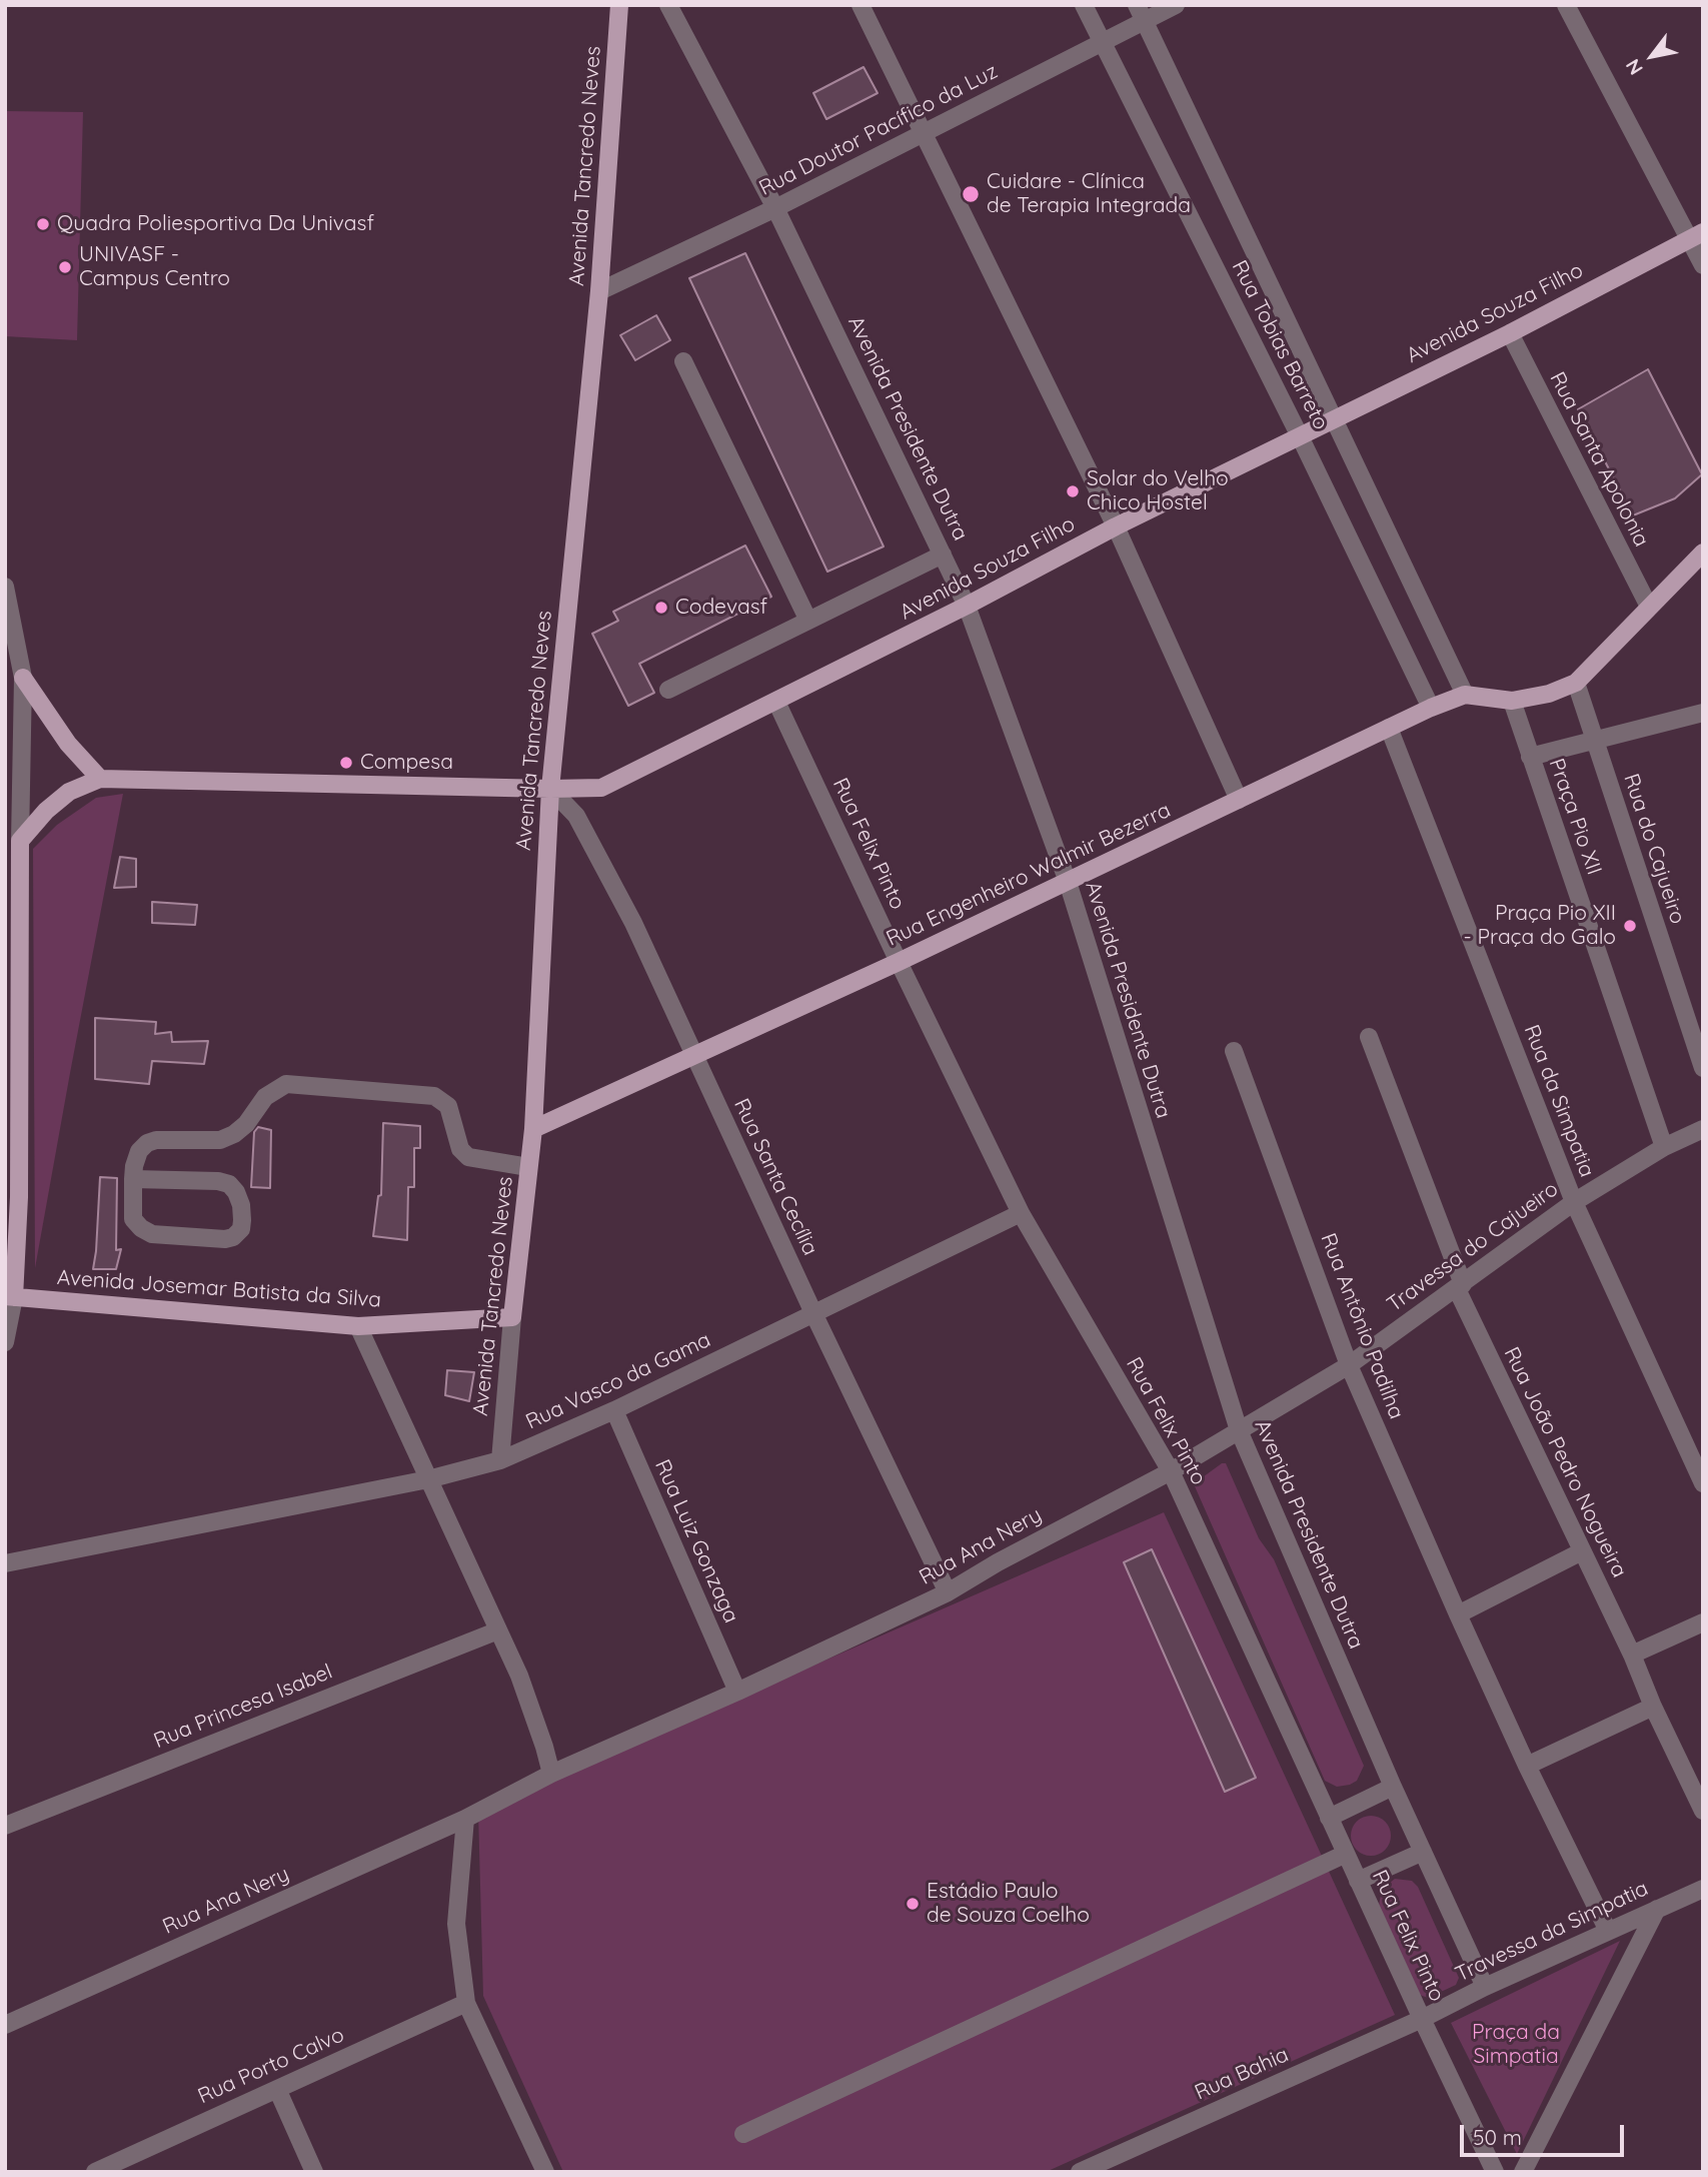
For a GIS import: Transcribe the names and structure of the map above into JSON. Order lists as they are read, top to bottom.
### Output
{
  "streets": {
    "main road": [
      "Avenida Tancredo Neves",
      "Avenida Souza Filho",
      "Rua Engenheiro Walmir Bezerra",
      "Avenida Josemar Batista da Silva"
    ],
    "street": [
      "Rua Doutor Pacífico da Luz",
      "Rua Tobias Barreto",
      "Avenida Presidente Dutra",
      "Rua Santa Apolonia",
      "Praça Pio XII",
      "Rua Felix Pinto",
      "Rua do Cajueiro",
      "Rua da Simpatia",
      "Rua Santa Cecília",
      "Travessa do Cajueiro",
      "Rua Antônio Padilha",
      "Rua Vasco da Gama",
      "Rua João Pedro Nogueira",
      "Rua Luiz Gonzaga",
      "Rua Ana Nery",
      "Rua Princesa Isabel",
      "Travessa da Simpatia",
      "Rua Porto Calvo",
      "Rua Bahia"
    ]
  },
  "crossings": [
    ["Rua Doutor Pacífico da Luz", "Avenida Tancredo Neves"],
    ["Rua Doutor Pacífico da Luz", "Rua Tobias Barreto"],
    ["Rua Doutor Pacífico da Luz", "Avenida Presidente Dutra"],
    ["Avenida Tancredo Neves", "Avenida Souza Filho"],
    ["Avenida Tancredo Neves", "Rua Engenheiro Walmir Bezerra"],
    ["Avenida Tancredo Neves", "Rua Santa Cecília"],
    ["Avenida Tancredo Neves", "Avenida Josemar Batista da Silva"],
    ["Avenida Tancredo Neves", "Rua Vasco da Gama"],
    ["Avenida Souza Filho", "Rua Tobias Barreto"],
    ["Avenida Souza Filho", "Avenida Presidente Dutra"],
    ["Avenida Souza Filho", "Rua Santa Apolonia"],
    ["Avenida Souza Filho", "Rua Felix Pinto"],
    ["Avenida Souza Filho", "Rua Santa Cecília"],
    ["Rua Tobias Barreto", "Rua Engenheiro Walmir Bezerra"],
    ["Avenida Presidente Dutra", "Rua Engenheiro Walmir Bezerra"],
    ["Avenida Presidente Dutra", "Travessa do Cajueiro"],
    ["Avenida Presidente Dutra", "Rua Ana Nery"],
    ["Avenida Presidente Dutra", "Travessa da Simpatia"],
    ["Praça Pio XII", "Rua Engenheiro Walmir Bezerra"],
    ["Praça Pio XII", "Travessa do Cajueiro"],
    ["Rua Felix Pinto", "Rua Engenheiro Walmir Bezerra"],
    ["Rua Felix Pinto", "Rua Vasco da Gama"],
    ["Rua Felix Pinto", "Rua Ana Nery"],
    ["Rua Felix Pinto", "Travessa da Simpatia"],
    ["Rua Felix Pinto", "Rua Bahia"],
    ["Rua do Cajueiro", "Rua Engenheiro Walmir Bezerra"],
    ["Rua Engenheiro Walmir Bezerra", "Rua da Simpatia"],
    ["Rua Engenheiro Walmir Bezerra", "Rua Santa Cecília"],
    ["Rua da Simpatia", "Travessa do Cajueiro"],
    ["Rua Santa Cecília", "Rua Vasco da Gama"],
    ["Rua Santa Cecília", "Rua Ana Nery"],
    ["Travessa do Cajueiro", "Rua Antônio Padilha"],
    ["Travessa do Cajueiro", "Rua João Pedro Nogueira"],
    ["Travessa do Cajueiro", "Rua Ana Nery"],
    ["Rua Antônio Padilha", "Travessa da Simpatia"],
    ["Rua Vasco da Gama", "Rua Luiz Gonzaga"],
    ["Rua Luiz Gonzaga", "Rua Ana Nery"],
    ["Travessa da Simpatia", "Rua Bahia"]
  ],
  "parks": ["Praça da Simpatia"],
  "places": [
    "Cuidare - Clínica de Terapia Integrada",
    "Quadra Poliesportiva Da Univasf",
    "UNIVASF - Campus Centro",
    "Solar do Velho Chico Hostel",
    "Codevasf",
    "Compesa",
    "Praça Pio XII - Praça do Galo",
    "Estádio Paulo de Souza Coelho"
  ],
  "scale_bar": "50 m",
  "north": "bottom left"
}
